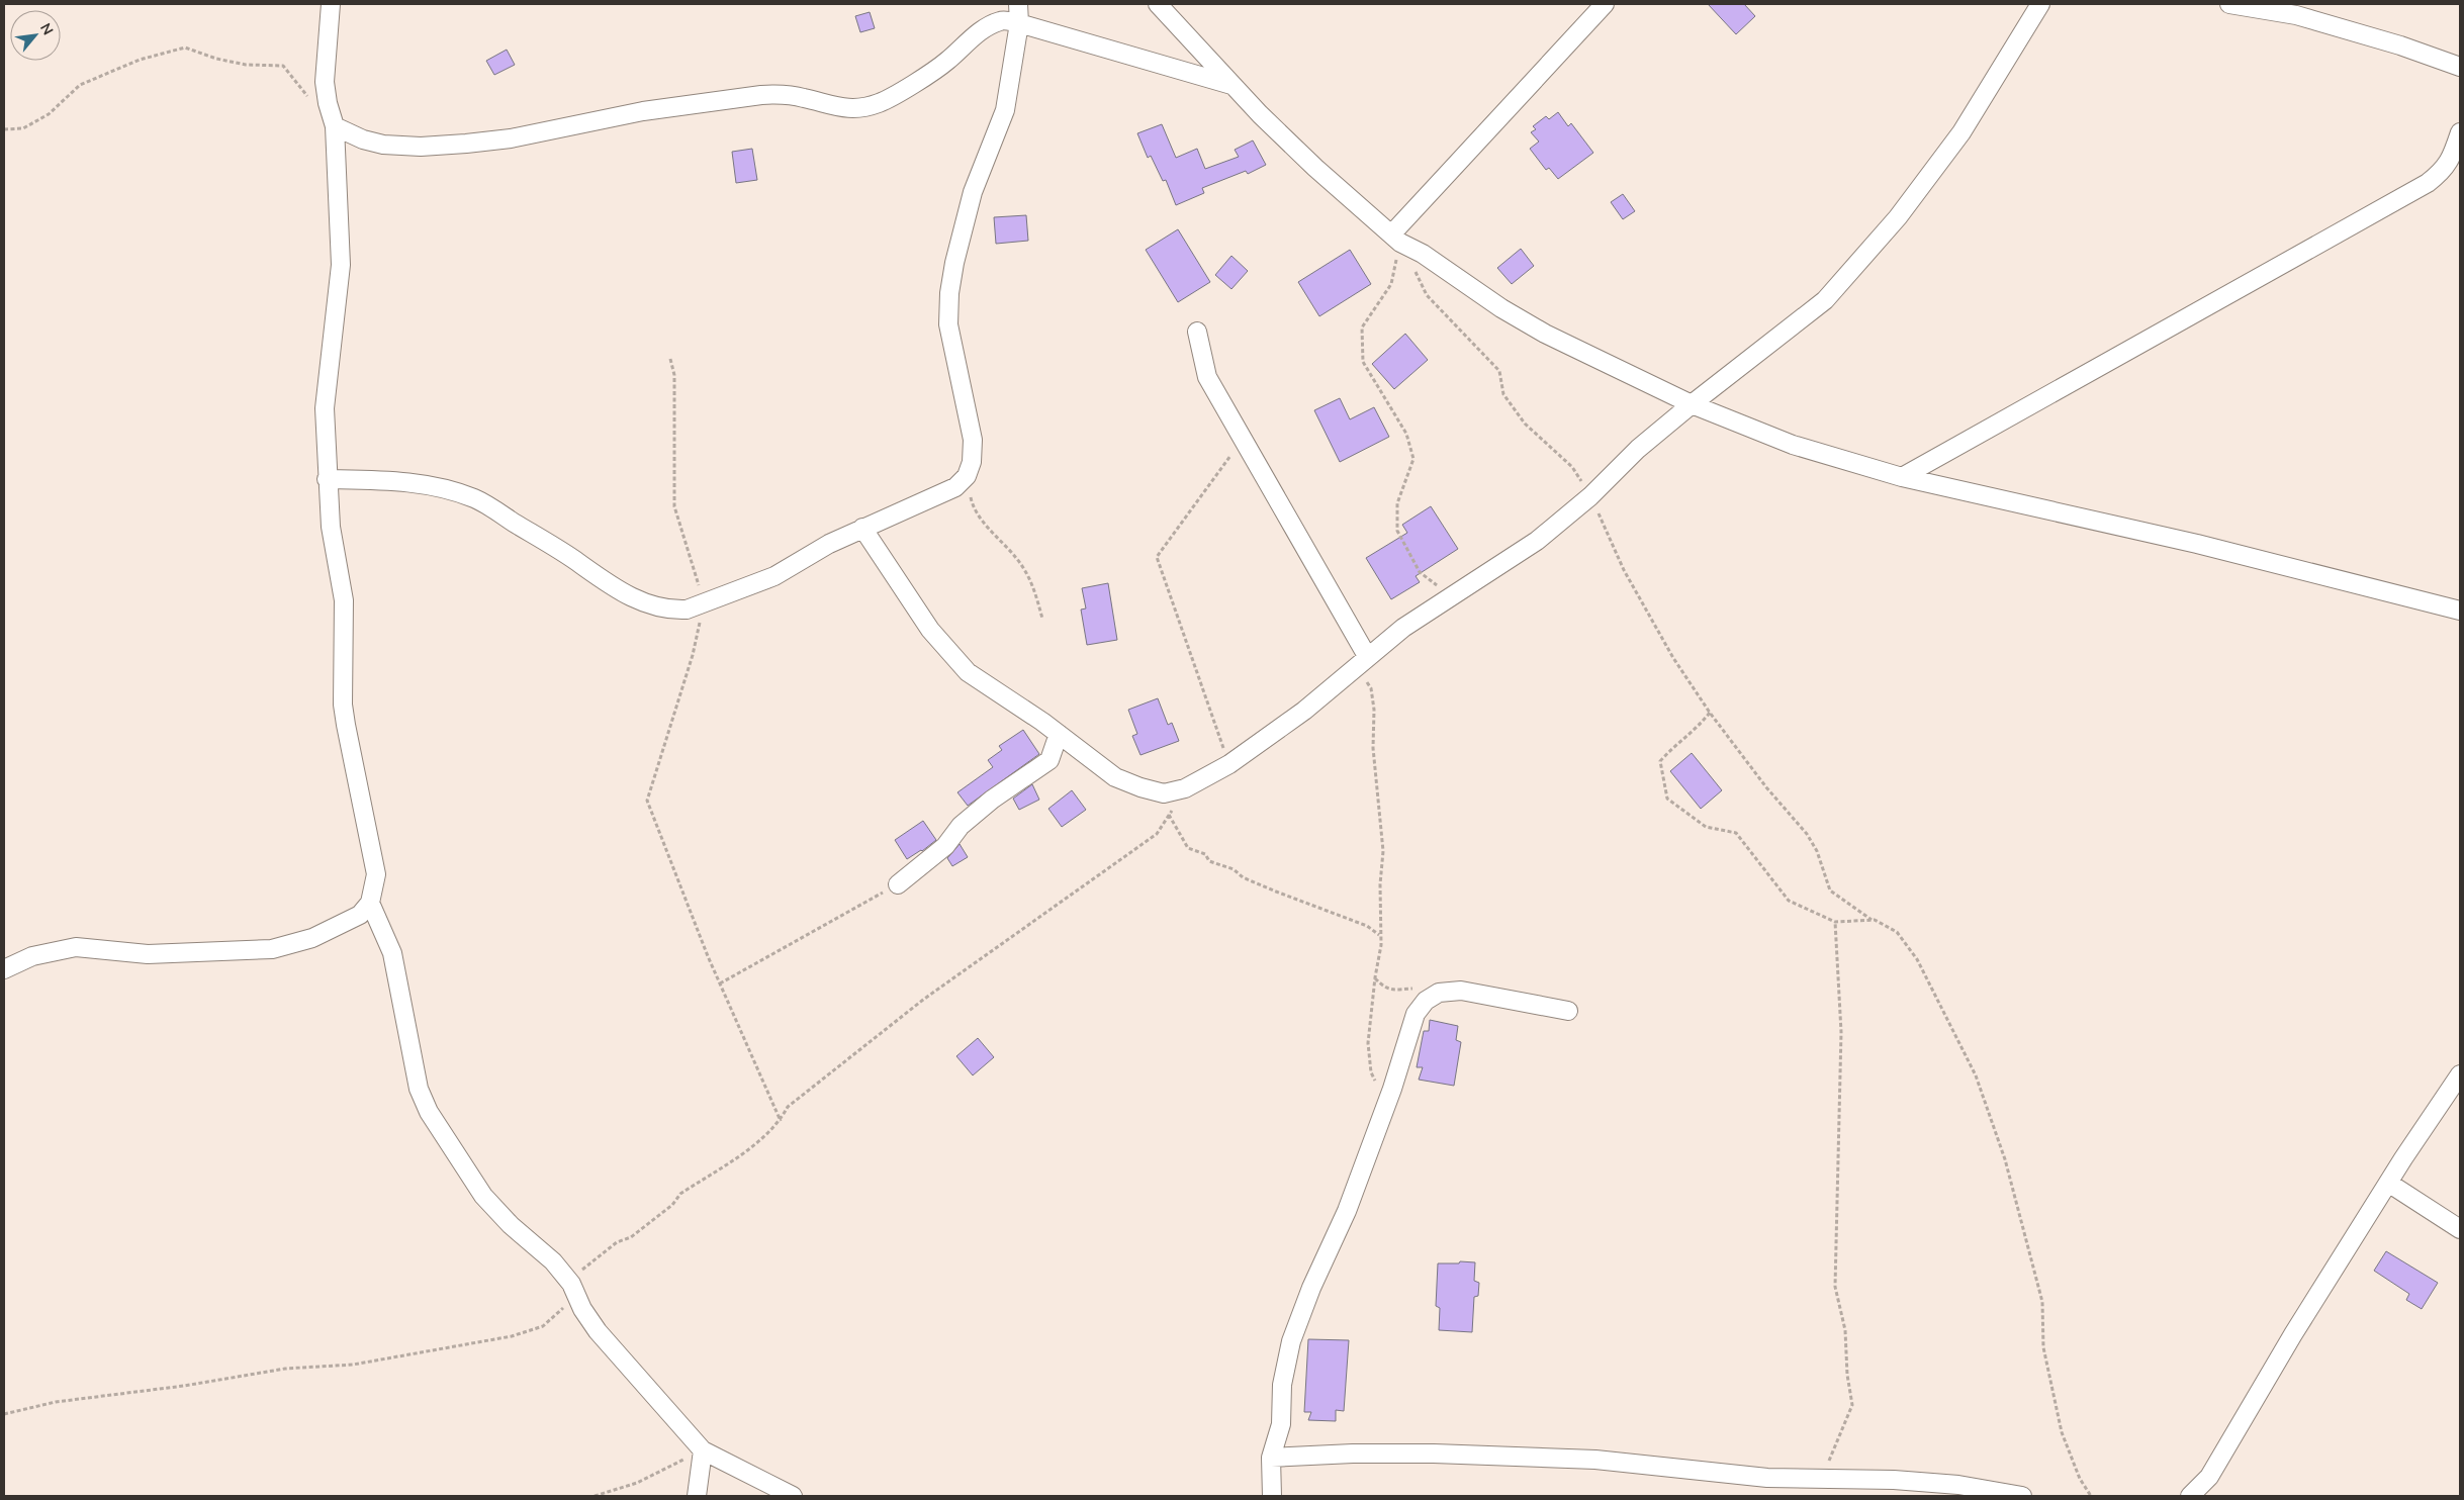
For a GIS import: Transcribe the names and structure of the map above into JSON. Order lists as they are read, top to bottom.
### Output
{
  "north": "top right"
}
